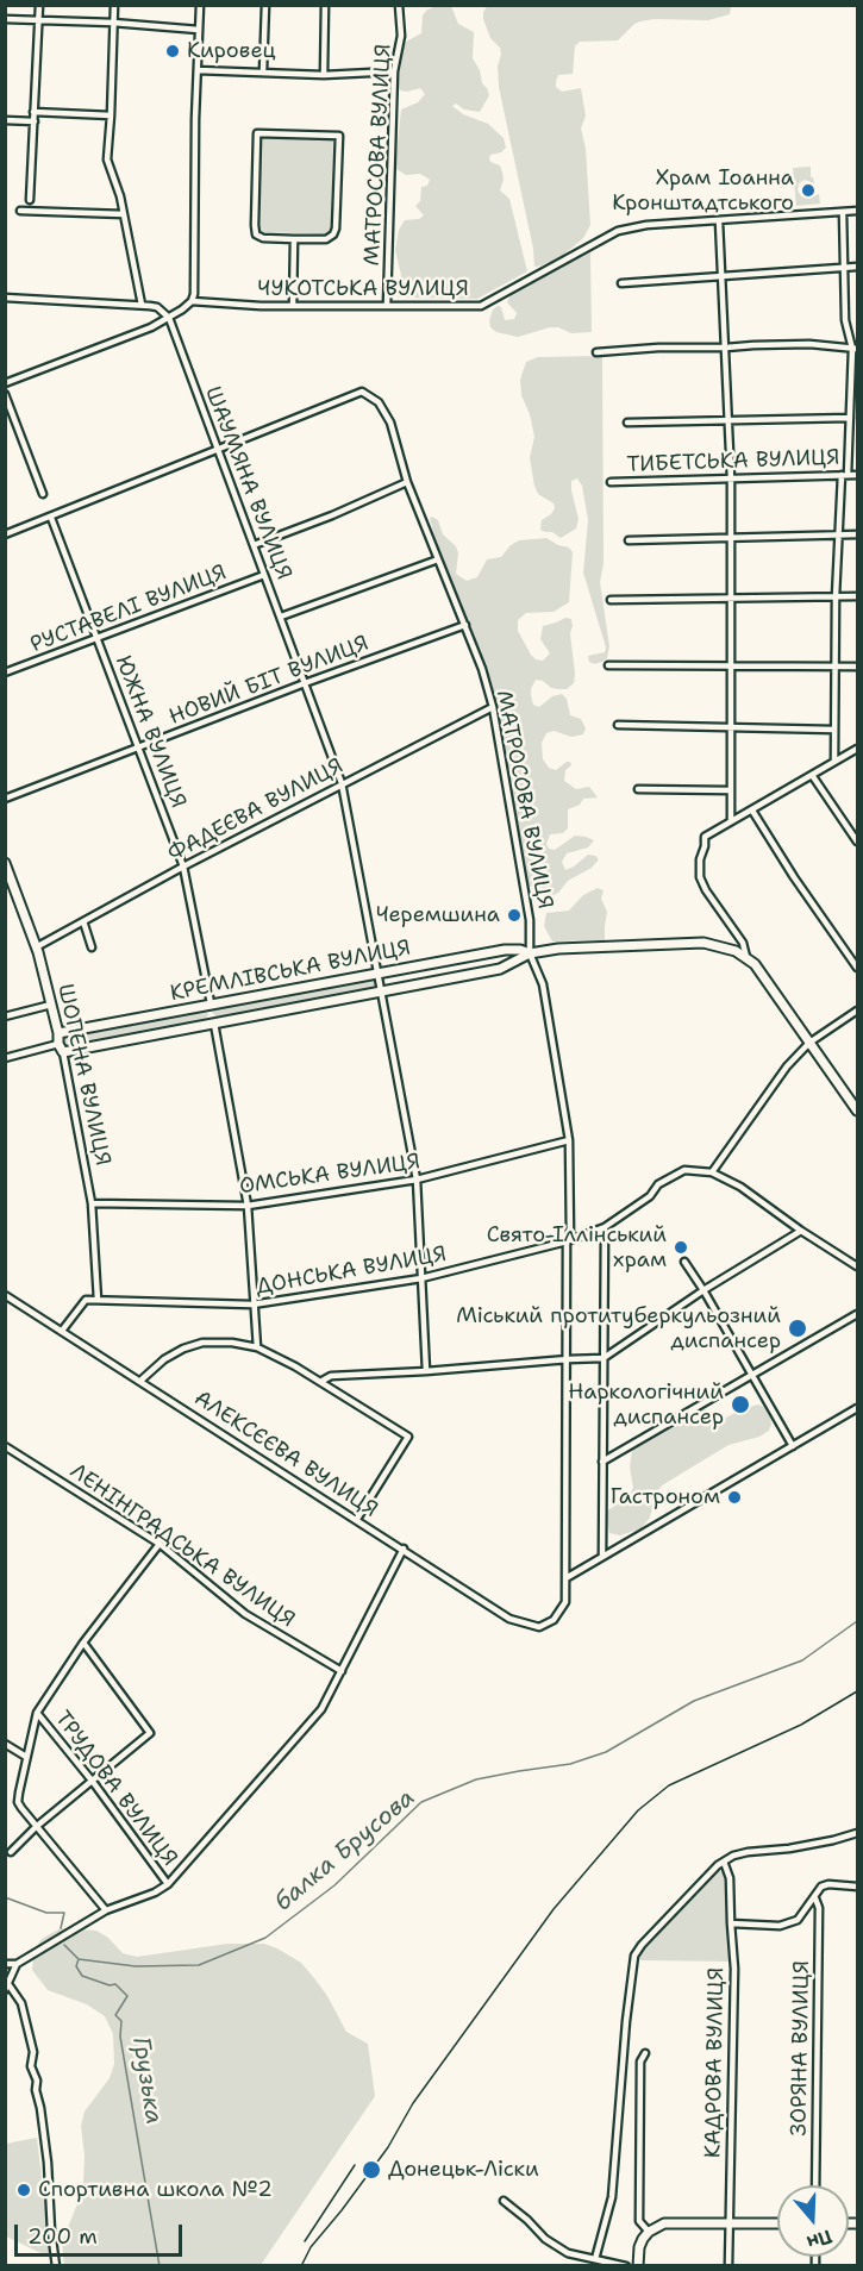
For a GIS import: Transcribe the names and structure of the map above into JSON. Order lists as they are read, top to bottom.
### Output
{
  "streets": {
    "street": [
      "МАТРОСОВА ВУЛИЦЯ",
      "ЧУКОТСЬКА ВУЛИЦЯ",
      "ТИБЕТСЬКА ВУЛИЦЯ",
      "ШАУМЯНА ВУЛИЦЯ",
      "РУСТАВЕЛІ ВУЛИЦЯ",
      "НОВИЙ БІТ ВУЛИЦЯ",
      "ЮЖНА ВУЛИЦЯ",
      "ФАДЕЄВА ВУЛИЦЯ",
      "КРЕМЛІВСЬКА ВУЛИЦЯ",
      "ШОПЕНА ВУЛИЦЯ",
      "ОМСЬКА ВУЛИЦЯ",
      "ДОНСЬКА ВУЛИЦЯ",
      "АЛЕКСЄЄВА ВУЛИЦЯ",
      "ЛЕНІНГРАДСЬКА ВУЛИЦЯ",
      "ТРУДОВА ВУЛИЦЯ",
      "ЗОРЯНА ВУЛИЦЯ",
      "КАДРОВА ВУЛИЦЯ"
    ]
  },
  "crossings": [
    ["МАТРОСОВА ВУЛИЦЯ", "ЧУКОТСЬКА ВУЛИЦЯ"],
    ["МАТРОСОВА ВУЛИЦЯ", "ШАУМЯНА ВУЛИЦЯ"],
    ["МАТРОСОВА ВУЛИЦЯ", "НОВИЙ БІТ ВУЛИЦЯ"],
    ["МАТРОСОВА ВУЛИЦЯ", "ФАДЕЄВА ВУЛИЦЯ"],
    ["МАТРОСОВА ВУЛИЦЯ", "КРЕМЛІВСЬКА ВУЛИЦЯ"],
    ["МАТРОСОВА ВУЛИЦЯ", "ОМСЬКА ВУЛИЦЯ"],
    ["МАТРОСОВА ВУЛИЦЯ", "ДОНСЬКА ВУЛИЦЯ"],
    ["МАТРОСОВА ВУЛИЦЯ", "АЛЕКСЄЄВА ВУЛИЦЯ"],
    ["ШАУМЯНА ВУЛИЦЯ", "РУСТАВЕЛІ ВУЛИЦЯ"],
    ["ШАУМЯНА ВУЛИЦЯ", "НОВИЙ БІТ ВУЛИЦЯ"],
    ["ШАУМЯНА ВУЛИЦЯ", "ФАДЕЄВА ВУЛИЦЯ"],
    ["ШАУМЯНА ВУЛИЦЯ", "КРЕМЛІВСЬКА ВУЛИЦЯ"],
    ["РУСТАВЕЛІ ВУЛИЦЯ", "ЮЖНА ВУЛИЦЯ"],
    ["НОВИЙ БІТ ВУЛИЦЯ", "ЮЖНА ВУЛИЦЯ"],
    ["ЮЖНА ВУЛИЦЯ", "ФАДЕЄВА ВУЛИЦЯ"],
    ["ЮЖНА ВУЛИЦЯ", "КРЕМЛІВСЬКА ВУЛИЦЯ"],
    ["ФАДЕЄВА ВУЛИЦЯ", "ШОПЕНА ВУЛИЦЯ"],
    ["КРЕМЛІВСЬКА ВУЛИЦЯ", "ШОПЕНА ВУЛИЦЯ"],
    ["ШОПЕНА ВУЛИЦЯ", "ОМСЬКА ВУЛИЦЯ"],
    ["ШОПЕНА ВУЛИЦЯ", "ДОНСЬКА ВУЛИЦЯ"]
  ],
  "water": ["балка Брусова", "Грузька"],
  "places": [
    "Кировец",
    "Храм Іоанна Кронштадтського",
    "Черемшина",
    "Свято-Іллінський храм",
    "Міський протитуберкульозний диспансер",
    "Наркологічний диспансер",
    "Гастроном",
    "Донецьк-Ліски",
    "Спортивна школа №2"
  ],
  "scale_bar": "200 m",
  "north": "bottom"
}
